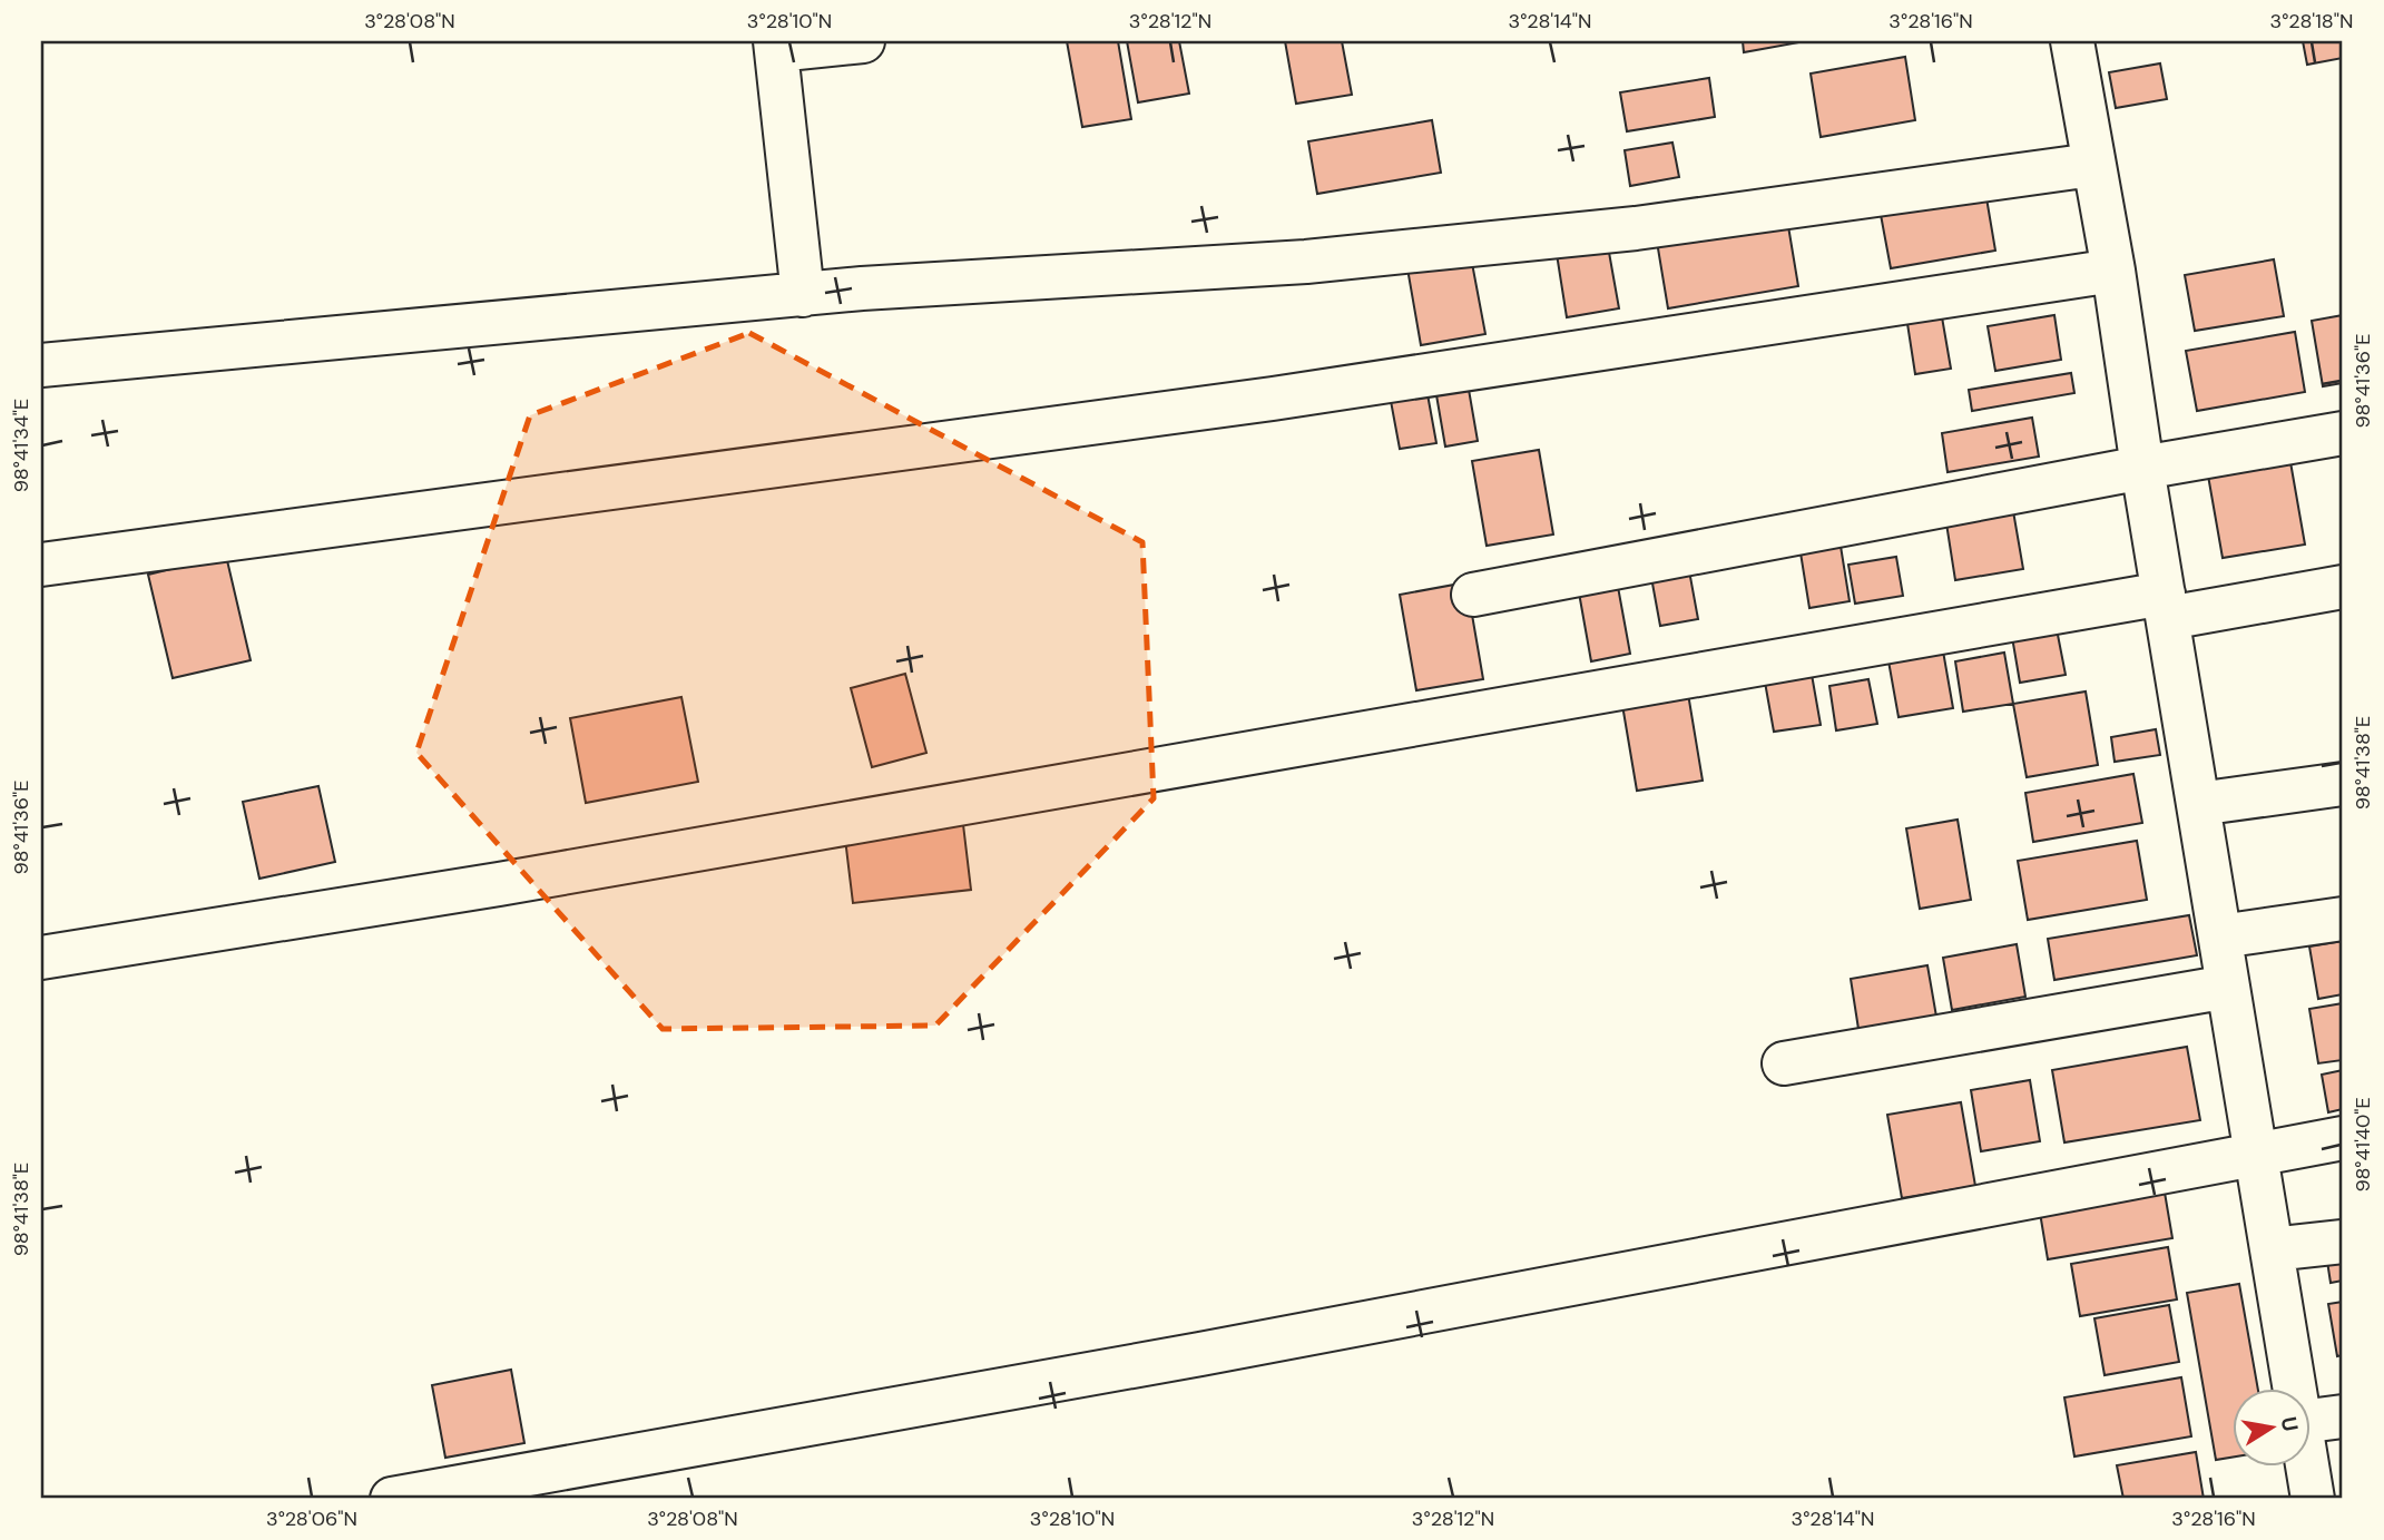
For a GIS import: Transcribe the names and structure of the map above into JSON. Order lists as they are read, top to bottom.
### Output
{
  "north": "right",
  "coordinates": [
    "3°28'08\"N",
    "3°28'10\"N",
    "3°28'12\"N",
    "3°28'14\"N",
    "3°28'16\"N",
    "3°28'18\"N",
    "98°41'36\"E",
    "98°41'34\"E",
    "98°41'38\"E",
    "98°41'40\"E",
    "3°28'06\"N"
  ]
}
